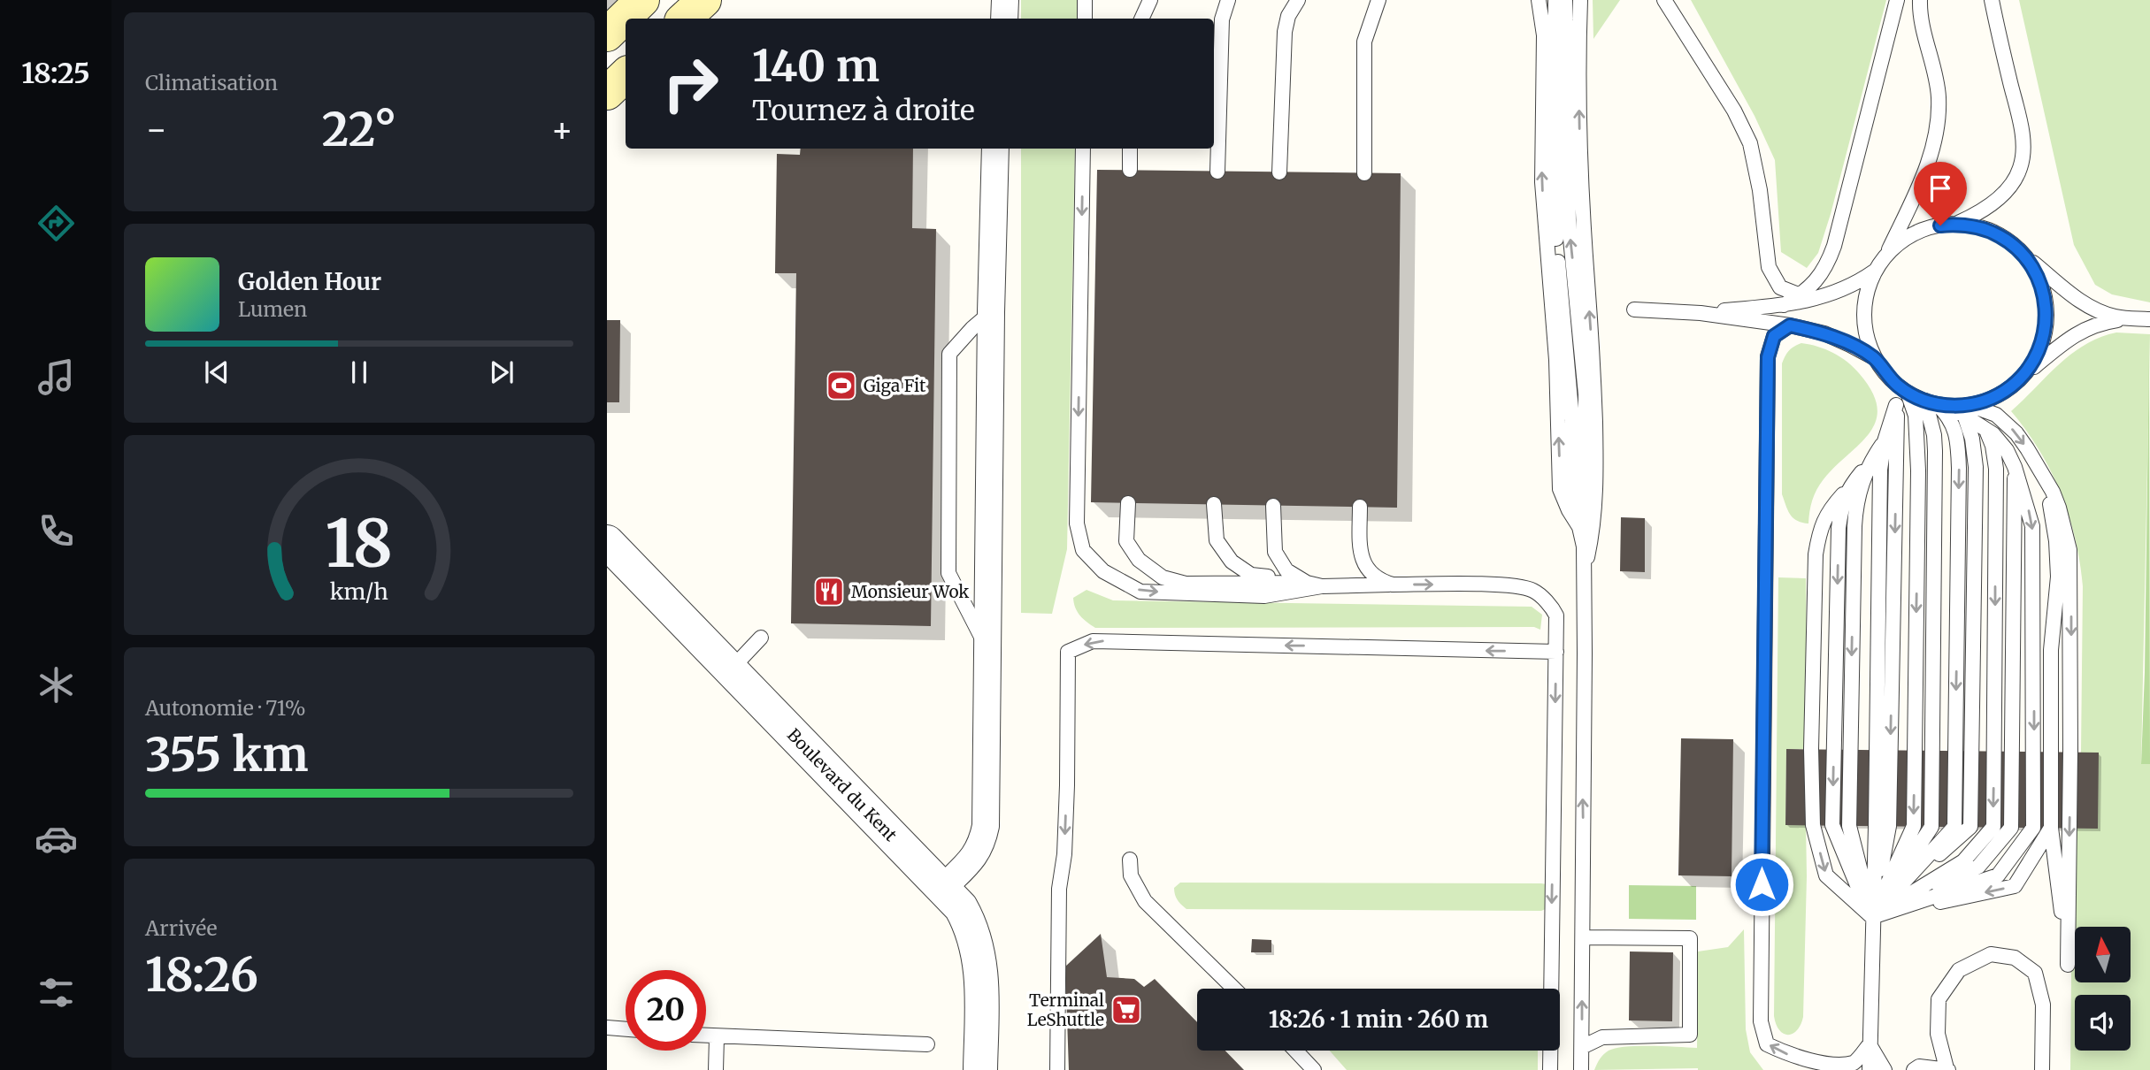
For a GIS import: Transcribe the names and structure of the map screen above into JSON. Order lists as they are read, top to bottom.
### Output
{
  "streets": {
    "street": ["Boulevard du Kent"]
  },
  "places": {
    "sports": ["Giga Fit"],
    "restaurant": ["Monsieur Wok"],
    "supermarket": ["Terminal LeShuttle"]
  },
  "north": "top",
  "page": {
    "tabs": "18:25",
    "tile": [
      "Climatisation",
      ["Autonomie · 71%", "355 km"],
      ["Arrivée", "18:26"]
    ],
    "turn": ["140 m", "Tournez à droite"],
    "heat": ["−", "22°", "+"],
    "song": ["Golden Hour", "Lumen"],
    "limit": "20",
    "trip": "18:26 · 1 min · 260 m",
    "gauge": ["18", "km/h"]
  }
}
